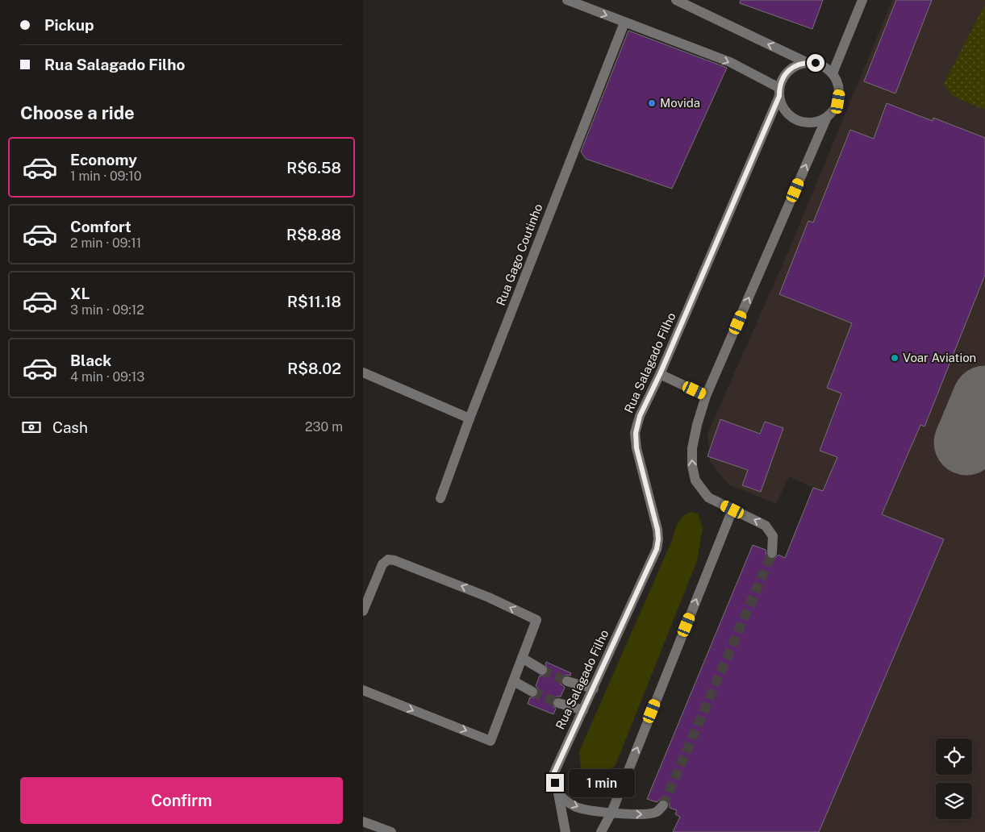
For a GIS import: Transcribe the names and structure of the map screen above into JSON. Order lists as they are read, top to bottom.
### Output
{
  "streets": {
    "street": ["Rua Gago Coutinho", "Rua Salagado Filho"]
  },
  "places": ["Movida", "Voar Aviation"],
  "page": {
    "banner": ["Pickup", "Rua Salagado Filho"],
    "heading": "Choose a ride",
    "list": [
      {
        "name": "Economy",
        "note": "1 min · 09:10",
        "value": "R$6.58"
      },
      {
        "name": "Comfort",
        "note": "2 min · 09:11",
        "value": "R$8.88"
      },
      {
        "name": "XL",
        "note": "3 min · 09:12",
        "value": "R$11.18"
      },
      {
        "name": "Black",
        "note": "4 min · 09:13",
        "value": "R$8.02"
      }
    ],
    "pay": ["Cash", "230 m"],
    "buttons": "Confirm",
    "bubble": "1 min"
  }
}
